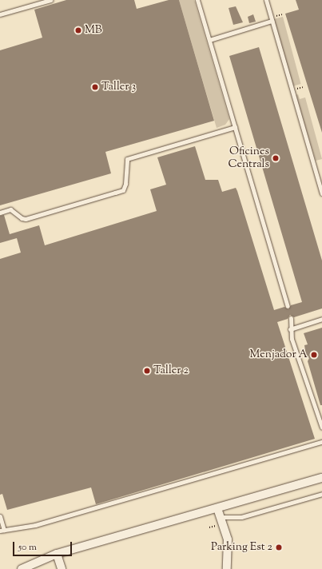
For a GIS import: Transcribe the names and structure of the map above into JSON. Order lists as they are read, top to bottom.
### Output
{
  "places": [
    "MB",
    "Taller 3",
    "Oficines Centrals",
    "Menjador A",
    "Taller 2",
    "Parking Est 2"
  ],
  "scale_bar": "50 m"
}
